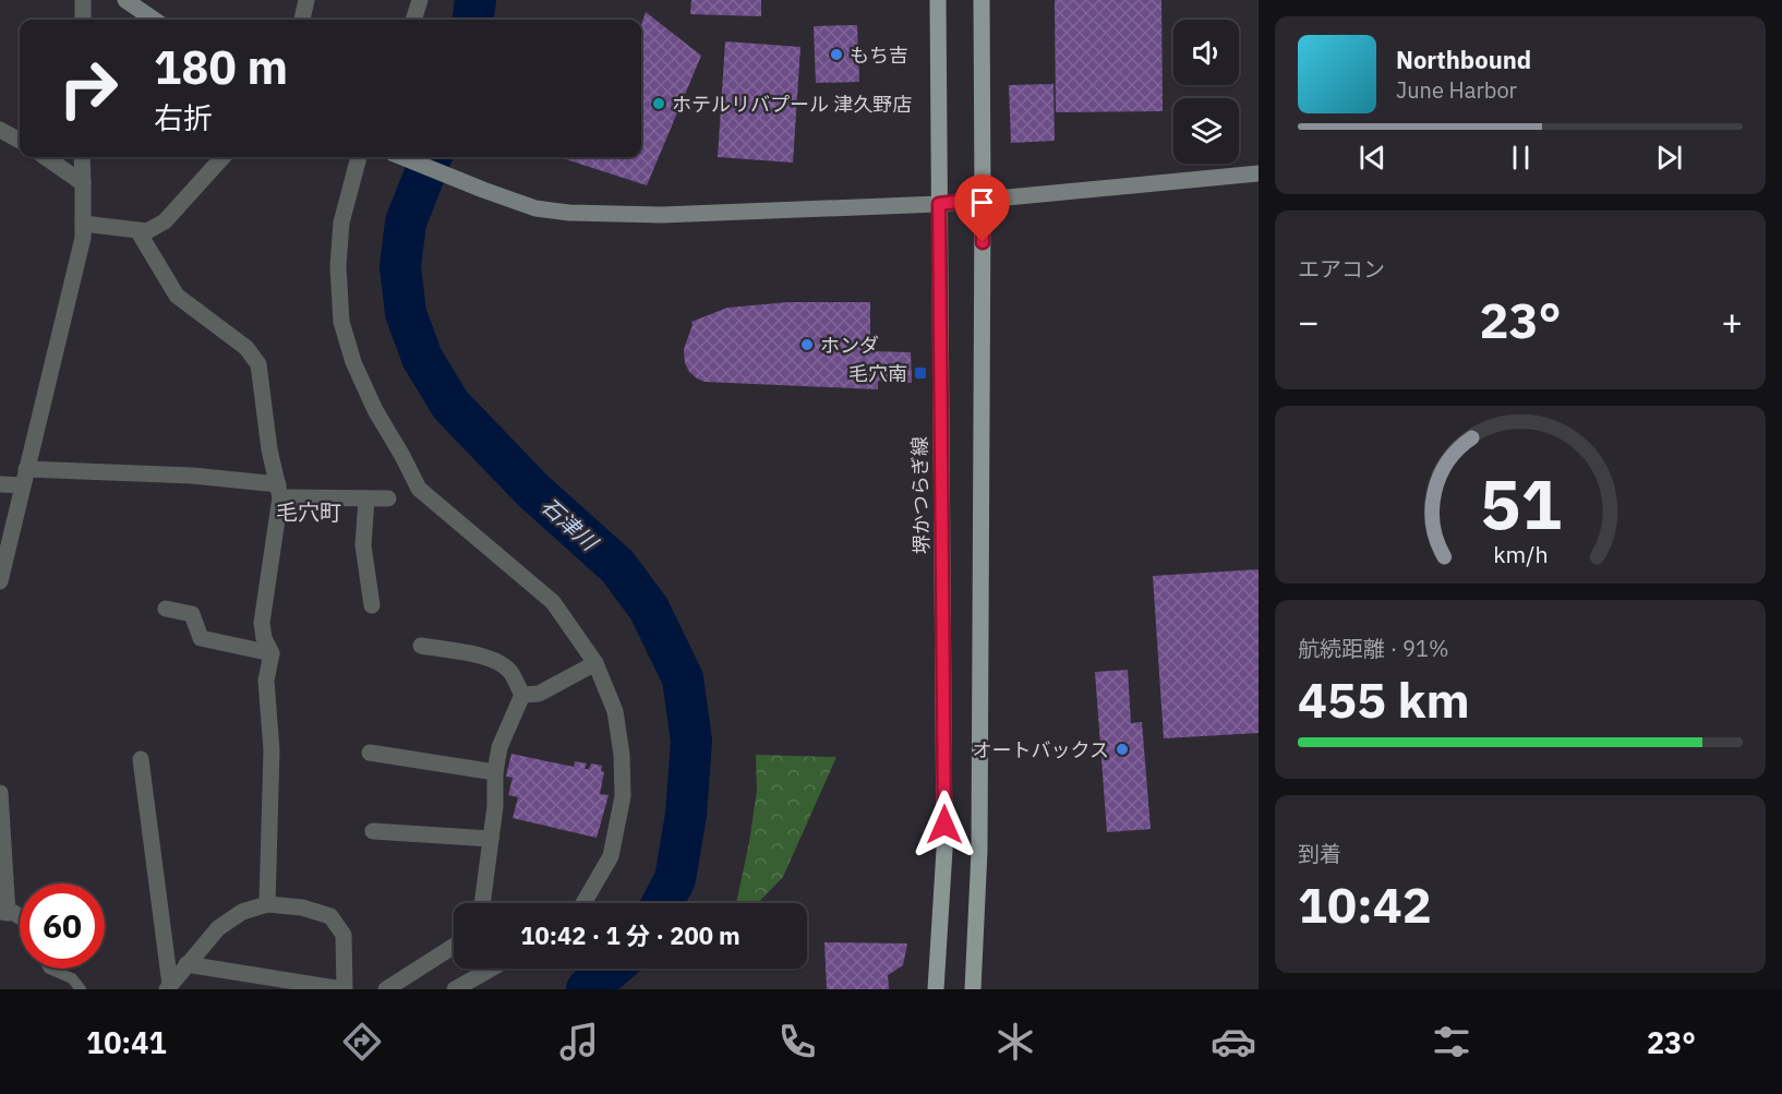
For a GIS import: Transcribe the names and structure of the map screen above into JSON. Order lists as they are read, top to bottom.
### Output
{
  "streets": {
    "main road": ["堺かつらぎ線"]
  },
  "districts": ["毛穴町"],
  "water": ["石津川"],
  "places": {
    "other": [
      "もち吉",
      "ホテルリバプール 津久野店",
      "ホンダ",
      "オートバックス"
    ],
    "transit": ["毛穴南"]
  },
  "page": {
    "turn": ["180 m", "右折"],
    "song": ["Northbound", "June Harbor"],
    "tile": [
      "エアコン",
      ["航続距離 · 91%", "455 km"],
      ["到着", "10:42"]
    ],
    "heat": ["−", "23°", "+"],
    "limit": "60",
    "trip": "10:42 · 1 分 · 200 m",
    "tabs": ["10:41", "23°"],
    "gauge": ["51", "km/h"]
  }
}
